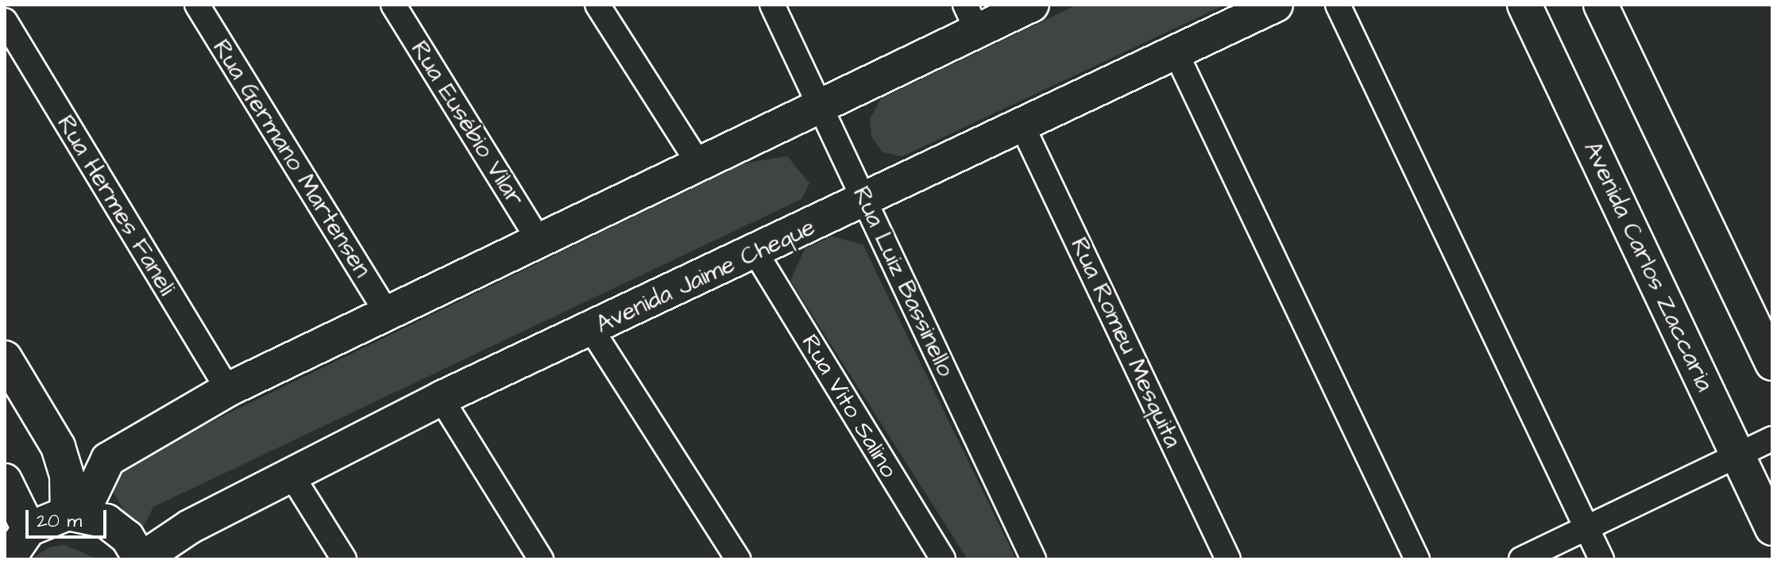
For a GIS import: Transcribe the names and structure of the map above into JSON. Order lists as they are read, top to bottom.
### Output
{
  "streets": {
    "street": [
      "Rua Eusébio Vilar",
      "Rua Germano Martensen",
      "Rua Hermes Faneli",
      "Avenida Carlos Zaccaria",
      "Avenida Jaime Cheque",
      "Rua Luiz Bassinello",
      "Rua Romeu Mesquita",
      "Rua Vito Salino"
    ]
  },
  "crossings": [
    ["Avenida Jaime Cheque", "Rua Luiz Bassinello"],
    ["Avenida Jaime Cheque", "Rua Romeu Mesquita"],
    ["Avenida Jaime Cheque", "Rua Vito Salino"]
  ],
  "scale_bar": "20 m"
}
